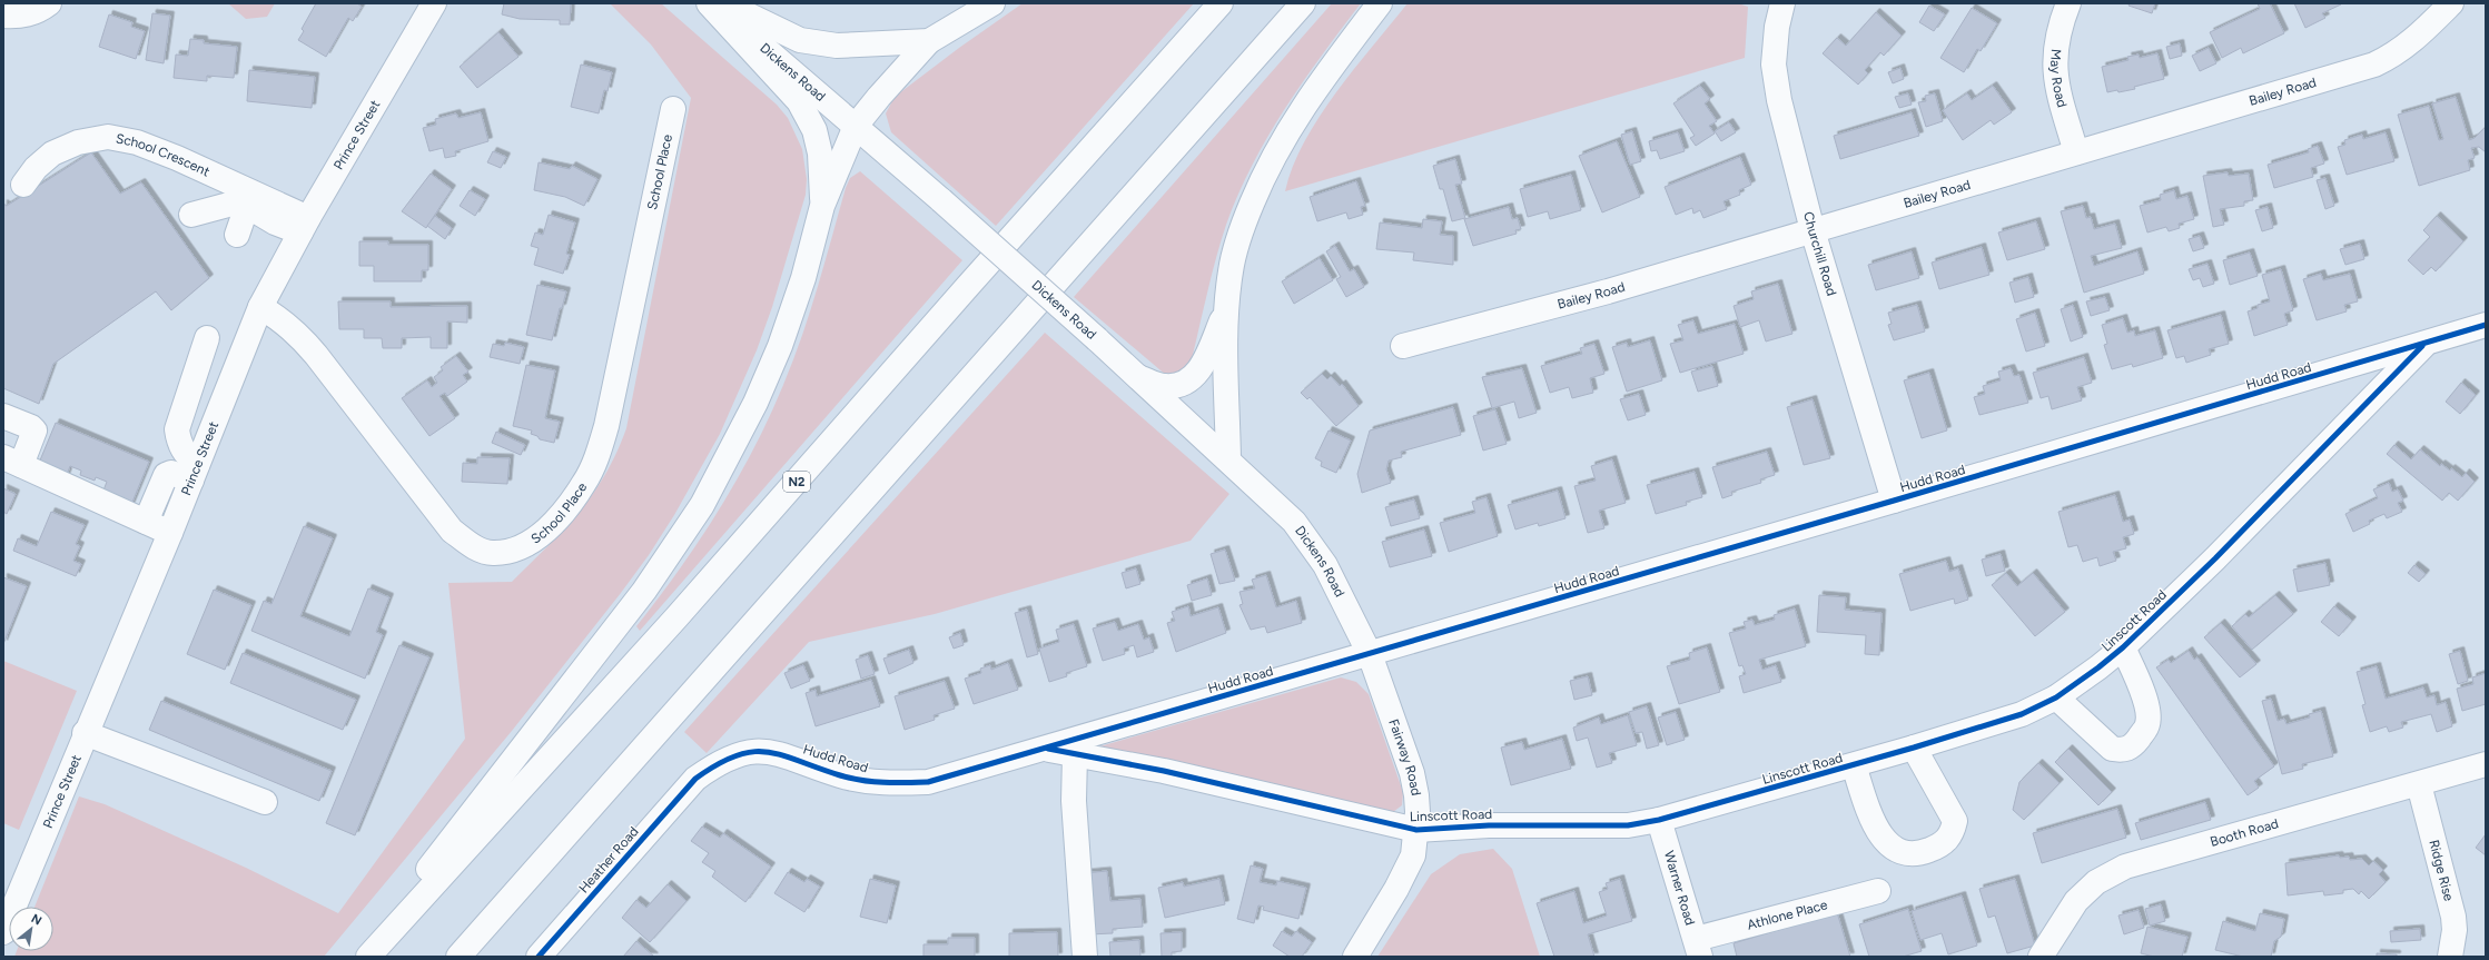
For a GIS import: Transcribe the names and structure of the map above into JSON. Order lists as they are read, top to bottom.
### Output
{
  "streets": {
    "main road": [
      "Dickens Road",
      "May Road",
      "Bailey Road",
      "Prince Street",
      "School Crescent",
      "School Place",
      "Churchill Road",
      "Hudd Road",
      "N2",
      "Linscott Road",
      "Fairway Road",
      "Booth Road",
      "Heather Road",
      "Ridge Rise",
      "Warner Road",
      "Athlone Place"
    ]
  },
  "crossings": [
    ["Dickens Road", "Hudd Road"],
    ["Dickens Road", "Fairway Road"],
    ["May Road", "Bailey Road"],
    ["Bailey Road", "Churchill Road"],
    ["Prince Street", "School Crescent"],
    ["Prince Street", "School Place"],
    ["Churchill Road", "Hudd Road"],
    ["Hudd Road", "Linscott Road"],
    ["Hudd Road", "Fairway Road"],
    ["Hudd Road", "Heather Road"],
    ["Linscott Road", "Fairway Road"],
    ["Linscott Road", "Warner Road"],
    ["Booth Road", "Ridge Rise"],
    ["Warner Road", "Athlone Place"]
  ],
  "north": "top right"
}
